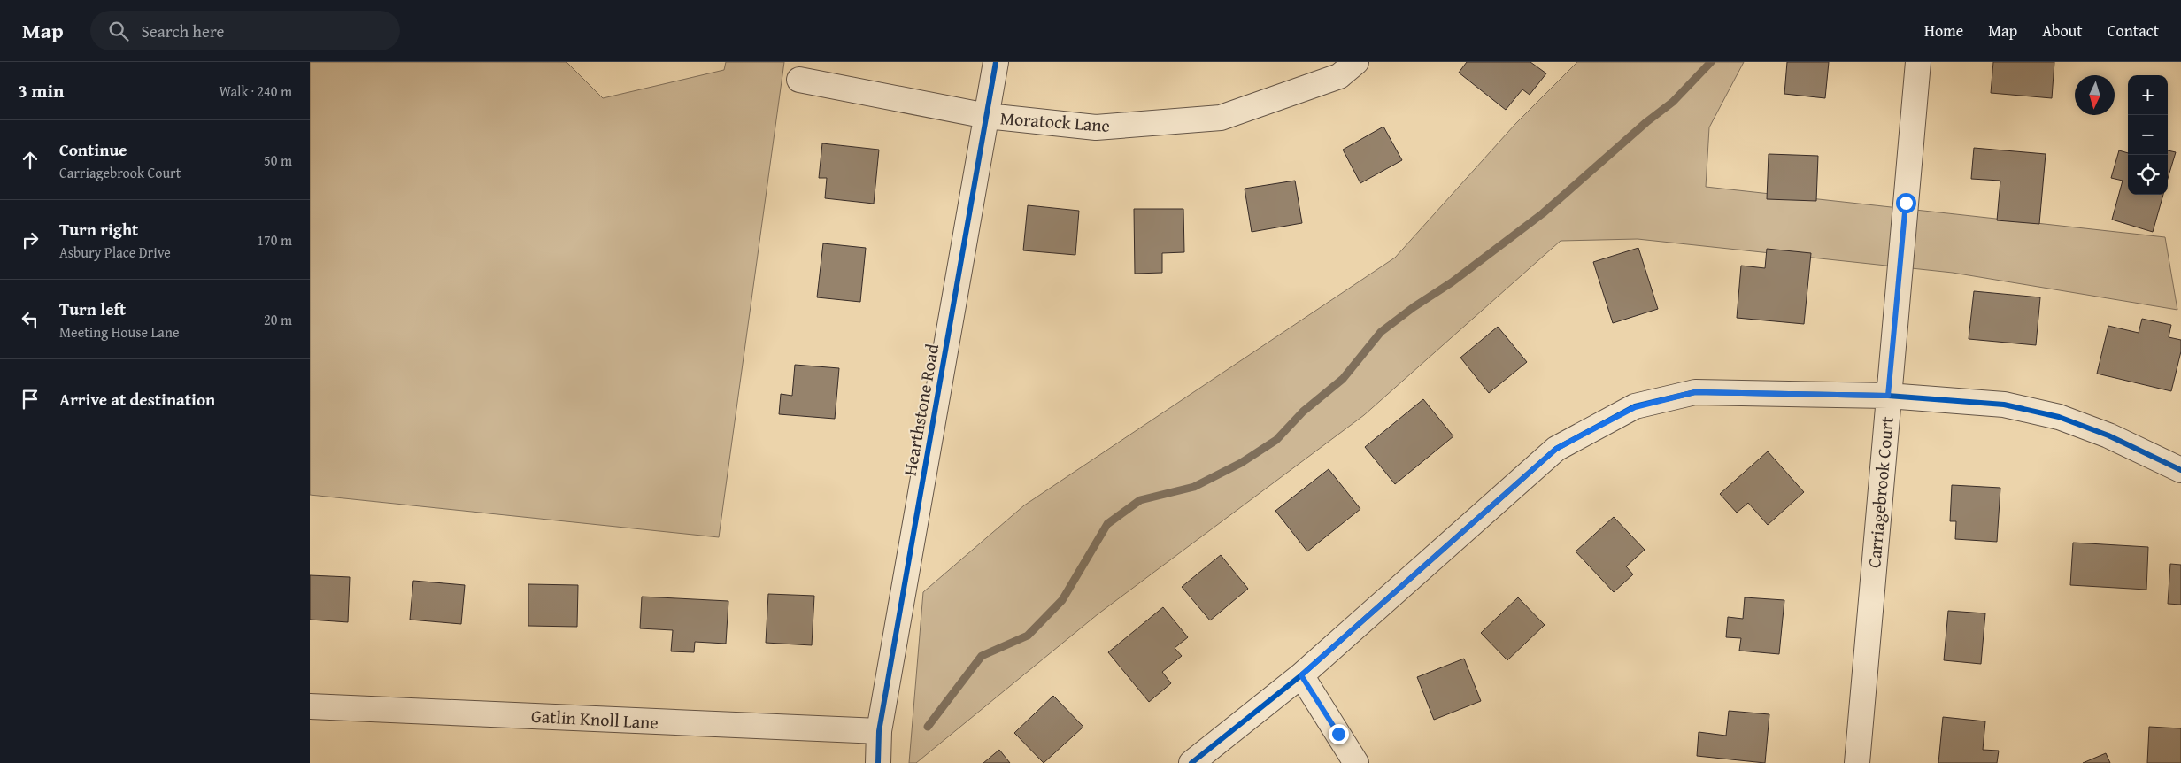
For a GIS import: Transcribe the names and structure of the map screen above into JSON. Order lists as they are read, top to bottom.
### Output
{
  "streets": {
    "street": [
      "Moratock Lane",
      "Hearthstone Road",
      "Carriagebrook Court",
      "Gatlin Knoll Lane"
    ]
  },
  "crossings": [
    ["Moratock Lane", "Hearthstone Road"],
    ["Hearthstone Road", "Gatlin Knoll Lane"]
  ],
  "north": "bottom",
  "page": {
    "header": "Map",
    "search": "Search here",
    "nav": [
      "Home",
      "Map",
      "About",
      "Contact"
    ],
    "heading": ["3 min", "Walk · 240 m"],
    "map_buttons": ["+", "−"],
    "list": [
      ["Continue", "Carriagebrook Court", "50 m"],
      ["Turn right", "Asbury Place Drive", "170 m"],
      ["Turn left", "Meeting House Lane", "20 m"],
      "Arrive at destination"
    ]
  }
}
